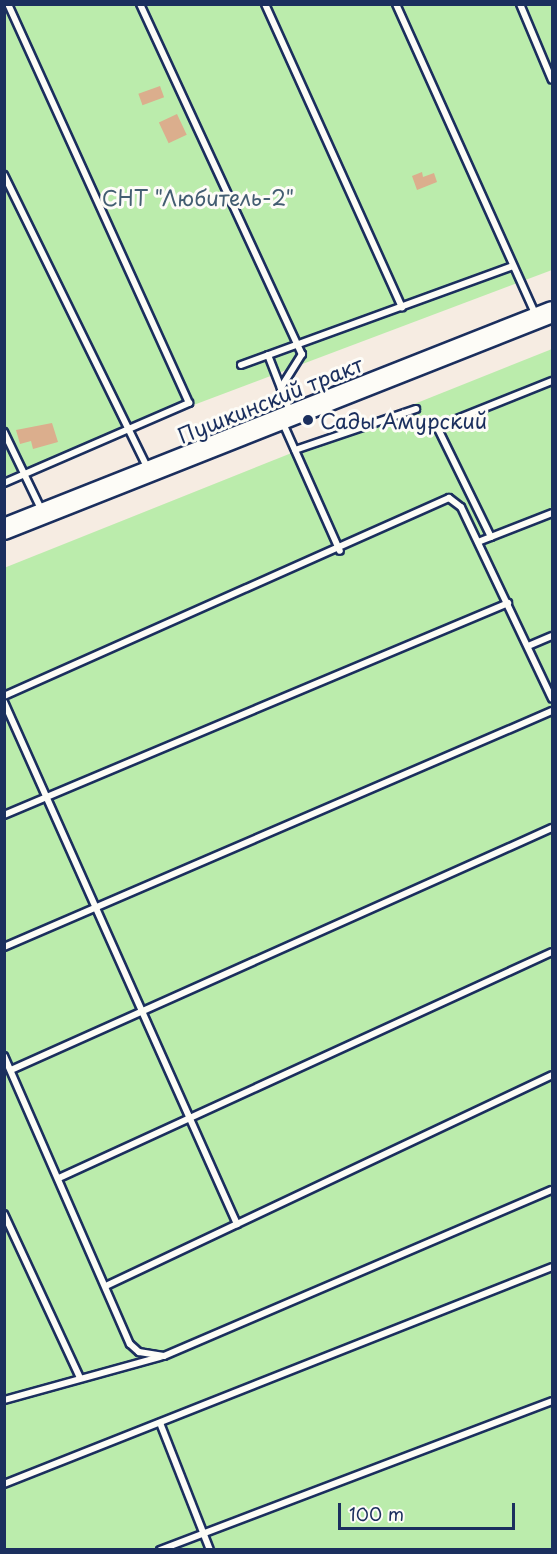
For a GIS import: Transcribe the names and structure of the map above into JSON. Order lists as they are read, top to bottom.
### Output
{
  "streets": {
    "main road": ["Пушкинский тракт"]
  },
  "parks": ["СНТ \"Любитель-2\""],
  "places": ["Сады Амурский"],
  "scale_bar": "100 m"
}
